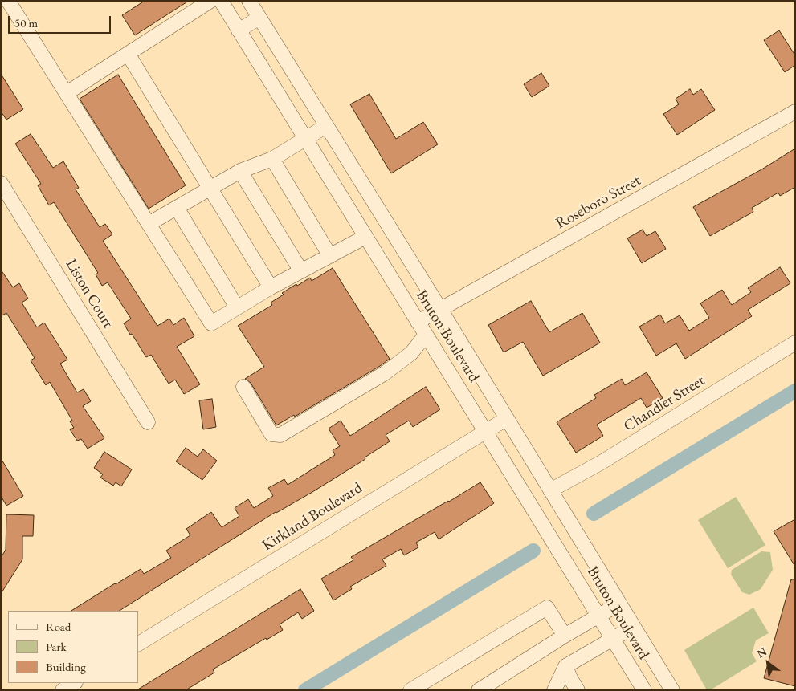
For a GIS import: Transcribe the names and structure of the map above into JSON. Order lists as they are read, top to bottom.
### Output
{
  "streets": {
    "street": [
      "Roseboro Street",
      "Liston Court",
      "Bruton Boulevard",
      "Chandler Street",
      "Kirkland Boulevard"
    ]
  },
  "crossings": [
    ["Roseboro Street", "Bruton Boulevard"],
    ["Bruton Boulevard", "Chandler Street"],
    ["Bruton Boulevard", "Kirkland Boulevard"]
  ],
  "legend": ["Road", "Park", "Building"],
  "scale_bar": "50 m",
  "north": "top left"
}
